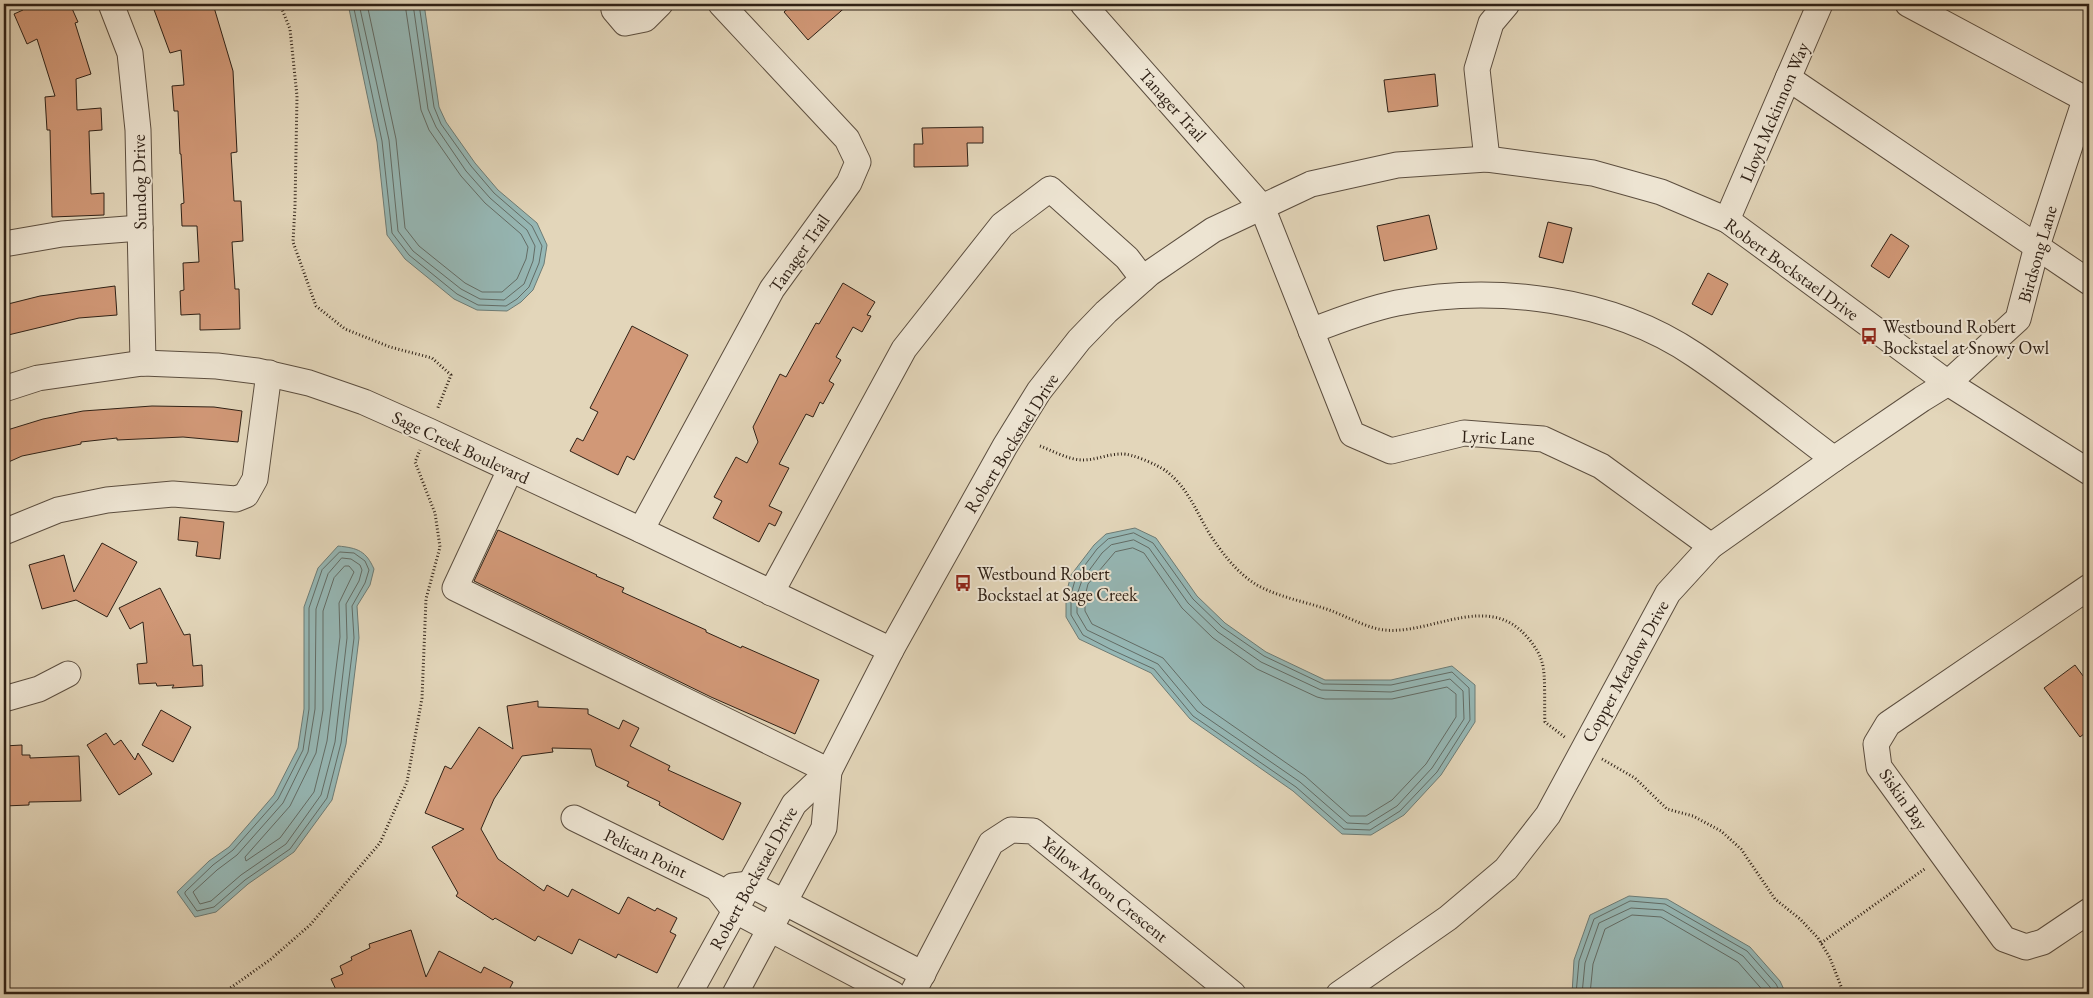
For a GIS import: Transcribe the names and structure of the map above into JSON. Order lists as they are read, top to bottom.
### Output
{
  "streets": {
    "street": [
      "Tanager Trail",
      "Lloyd Mckinnon Way",
      "Sundog Drive",
      "Birdsong Lane",
      "Robert Bockstael Drive",
      "Lyric Lane",
      "Sage Creek Boulevard",
      "Copper Meadow Drive",
      "Siskin Bay",
      "Pelican Point",
      "Yellow Moon Crescent"
    ]
  },
  "crossings": [
    ["Tanager Trail", "Robert Bockstael Drive"],
    ["Tanager Trail", "Lyric Lane"],
    ["Tanager Trail", "Sage Creek Boulevard"],
    ["Lloyd Mckinnon Way", "Robert Bockstael Drive"],
    ["Sundog Drive", "Sage Creek Boulevard"],
    ["Birdsong Lane", "Robert Bockstael Drive"],
    ["Birdsong Lane", "Copper Meadow Drive"],
    ["Robert Bockstael Drive", "Lyric Lane"],
    ["Robert Bockstael Drive", "Sage Creek Boulevard"],
    ["Robert Bockstael Drive", "Copper Meadow Drive"],
    ["Robert Bockstael Drive", "Pelican Point"],
    ["Robert Bockstael Drive", "Yellow Moon Crescent"],
    ["Lyric Lane", "Copper Meadow Drive"]
  ],
  "places": {
    "bus stop": ["Westbound Robert Bockstael at Snowy Owl", "Westbound Robert Bockstael at Sage Creek"]
  }
}
